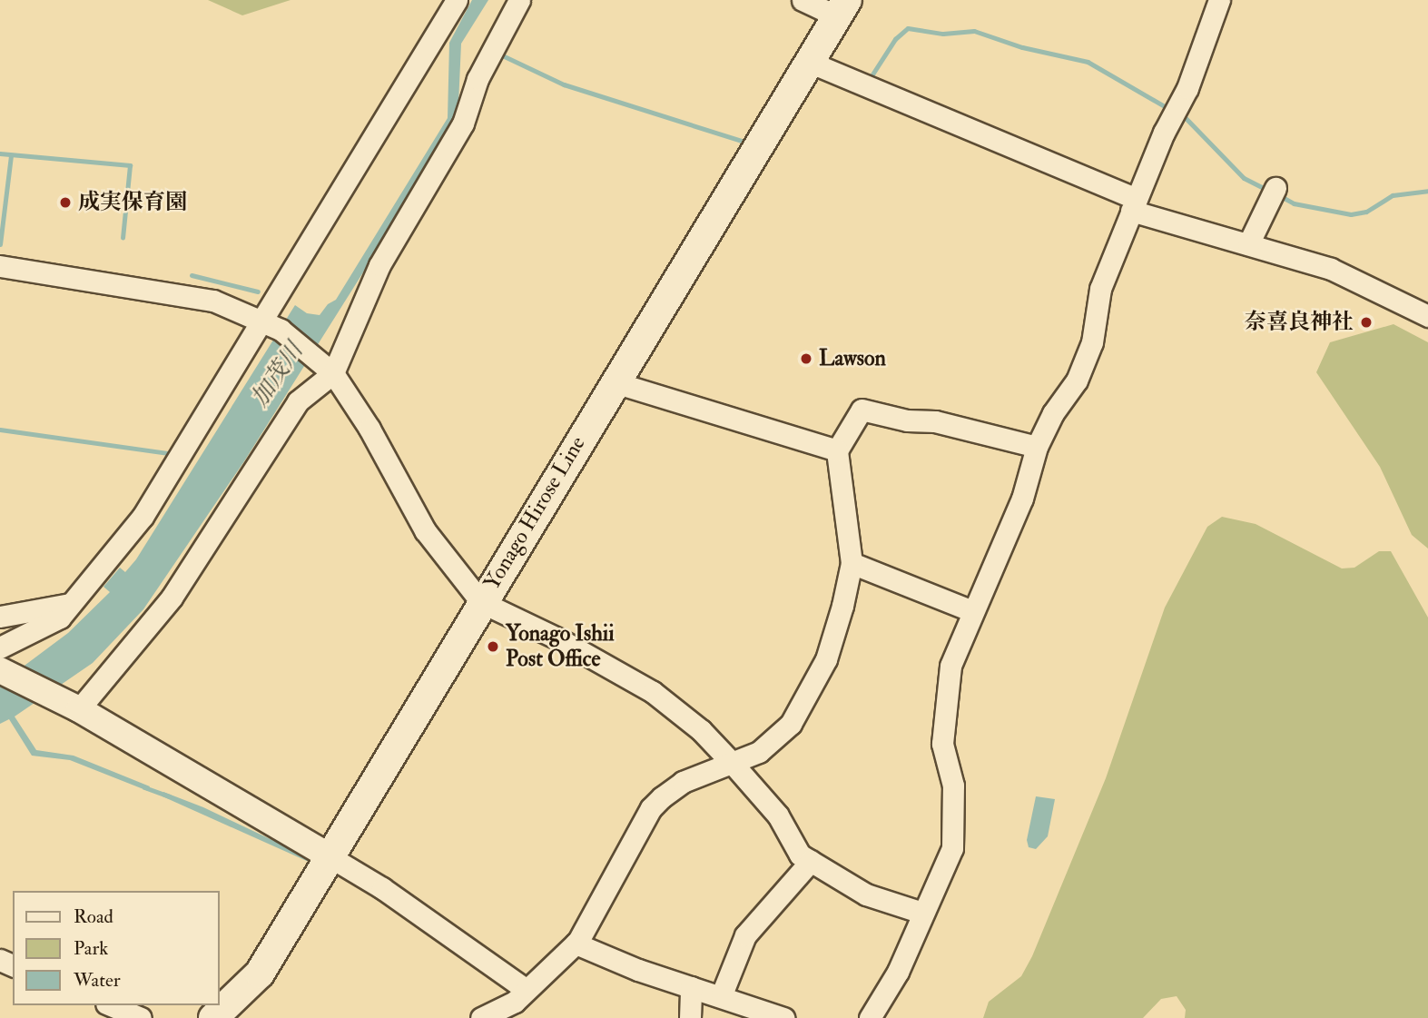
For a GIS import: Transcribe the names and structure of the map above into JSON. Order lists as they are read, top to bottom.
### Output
{
  "streets": {
    "main road": ["Yonago Hirose Line"]
  },
  "water": ["加茂川"],
  "places": [
    "成実保育園",
    "奈喜良神社",
    "Lawson",
    "Yonago Ishii Post Office"
  ],
  "legend": ["Road", "Park", "Water"]
}
